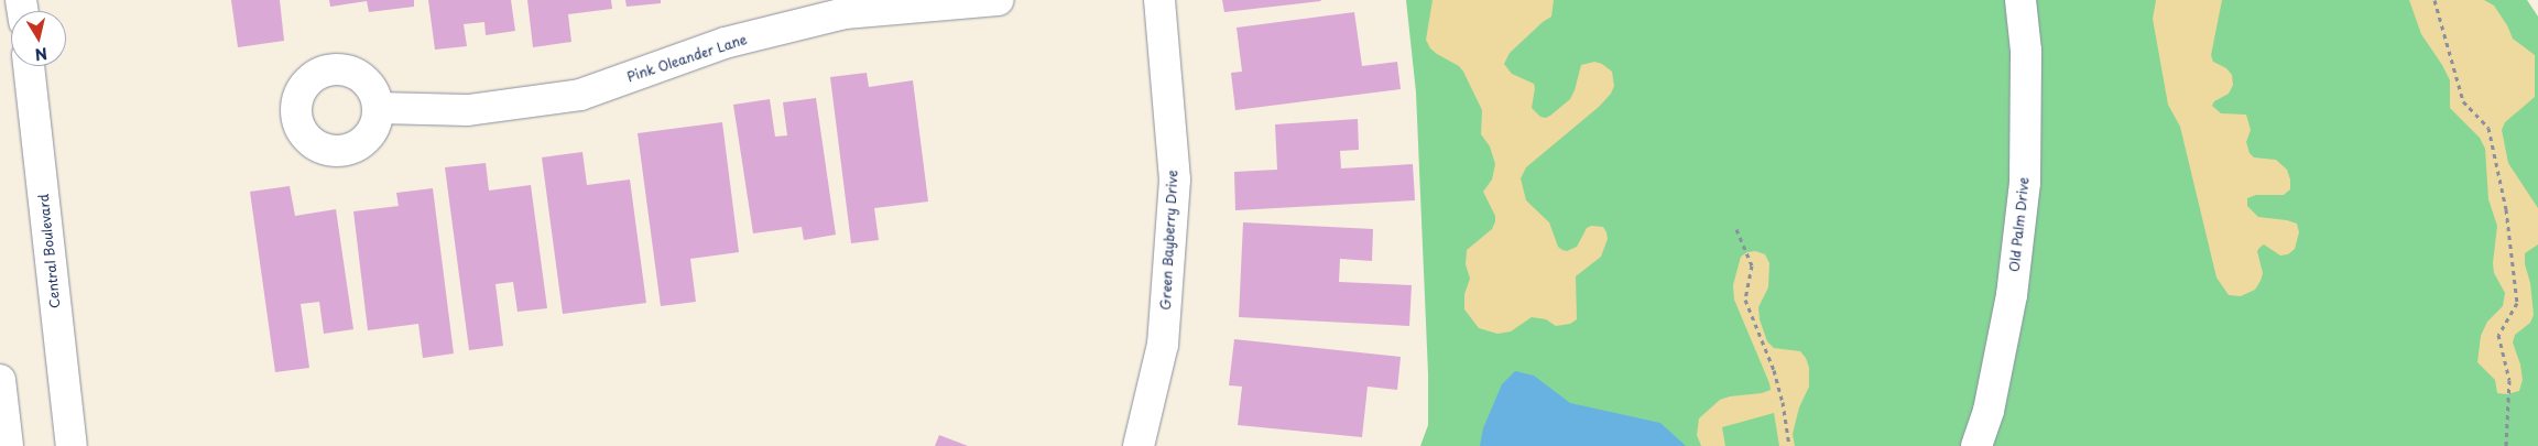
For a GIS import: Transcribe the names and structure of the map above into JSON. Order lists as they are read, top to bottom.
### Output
{
  "streets": {
    "street": [
      "Pink Oleander Lane",
      "Old Palm Drive",
      "Green Bayberry Drive",
      "Central Boulevard"
    ]
  },
  "north": "bottom"
}
